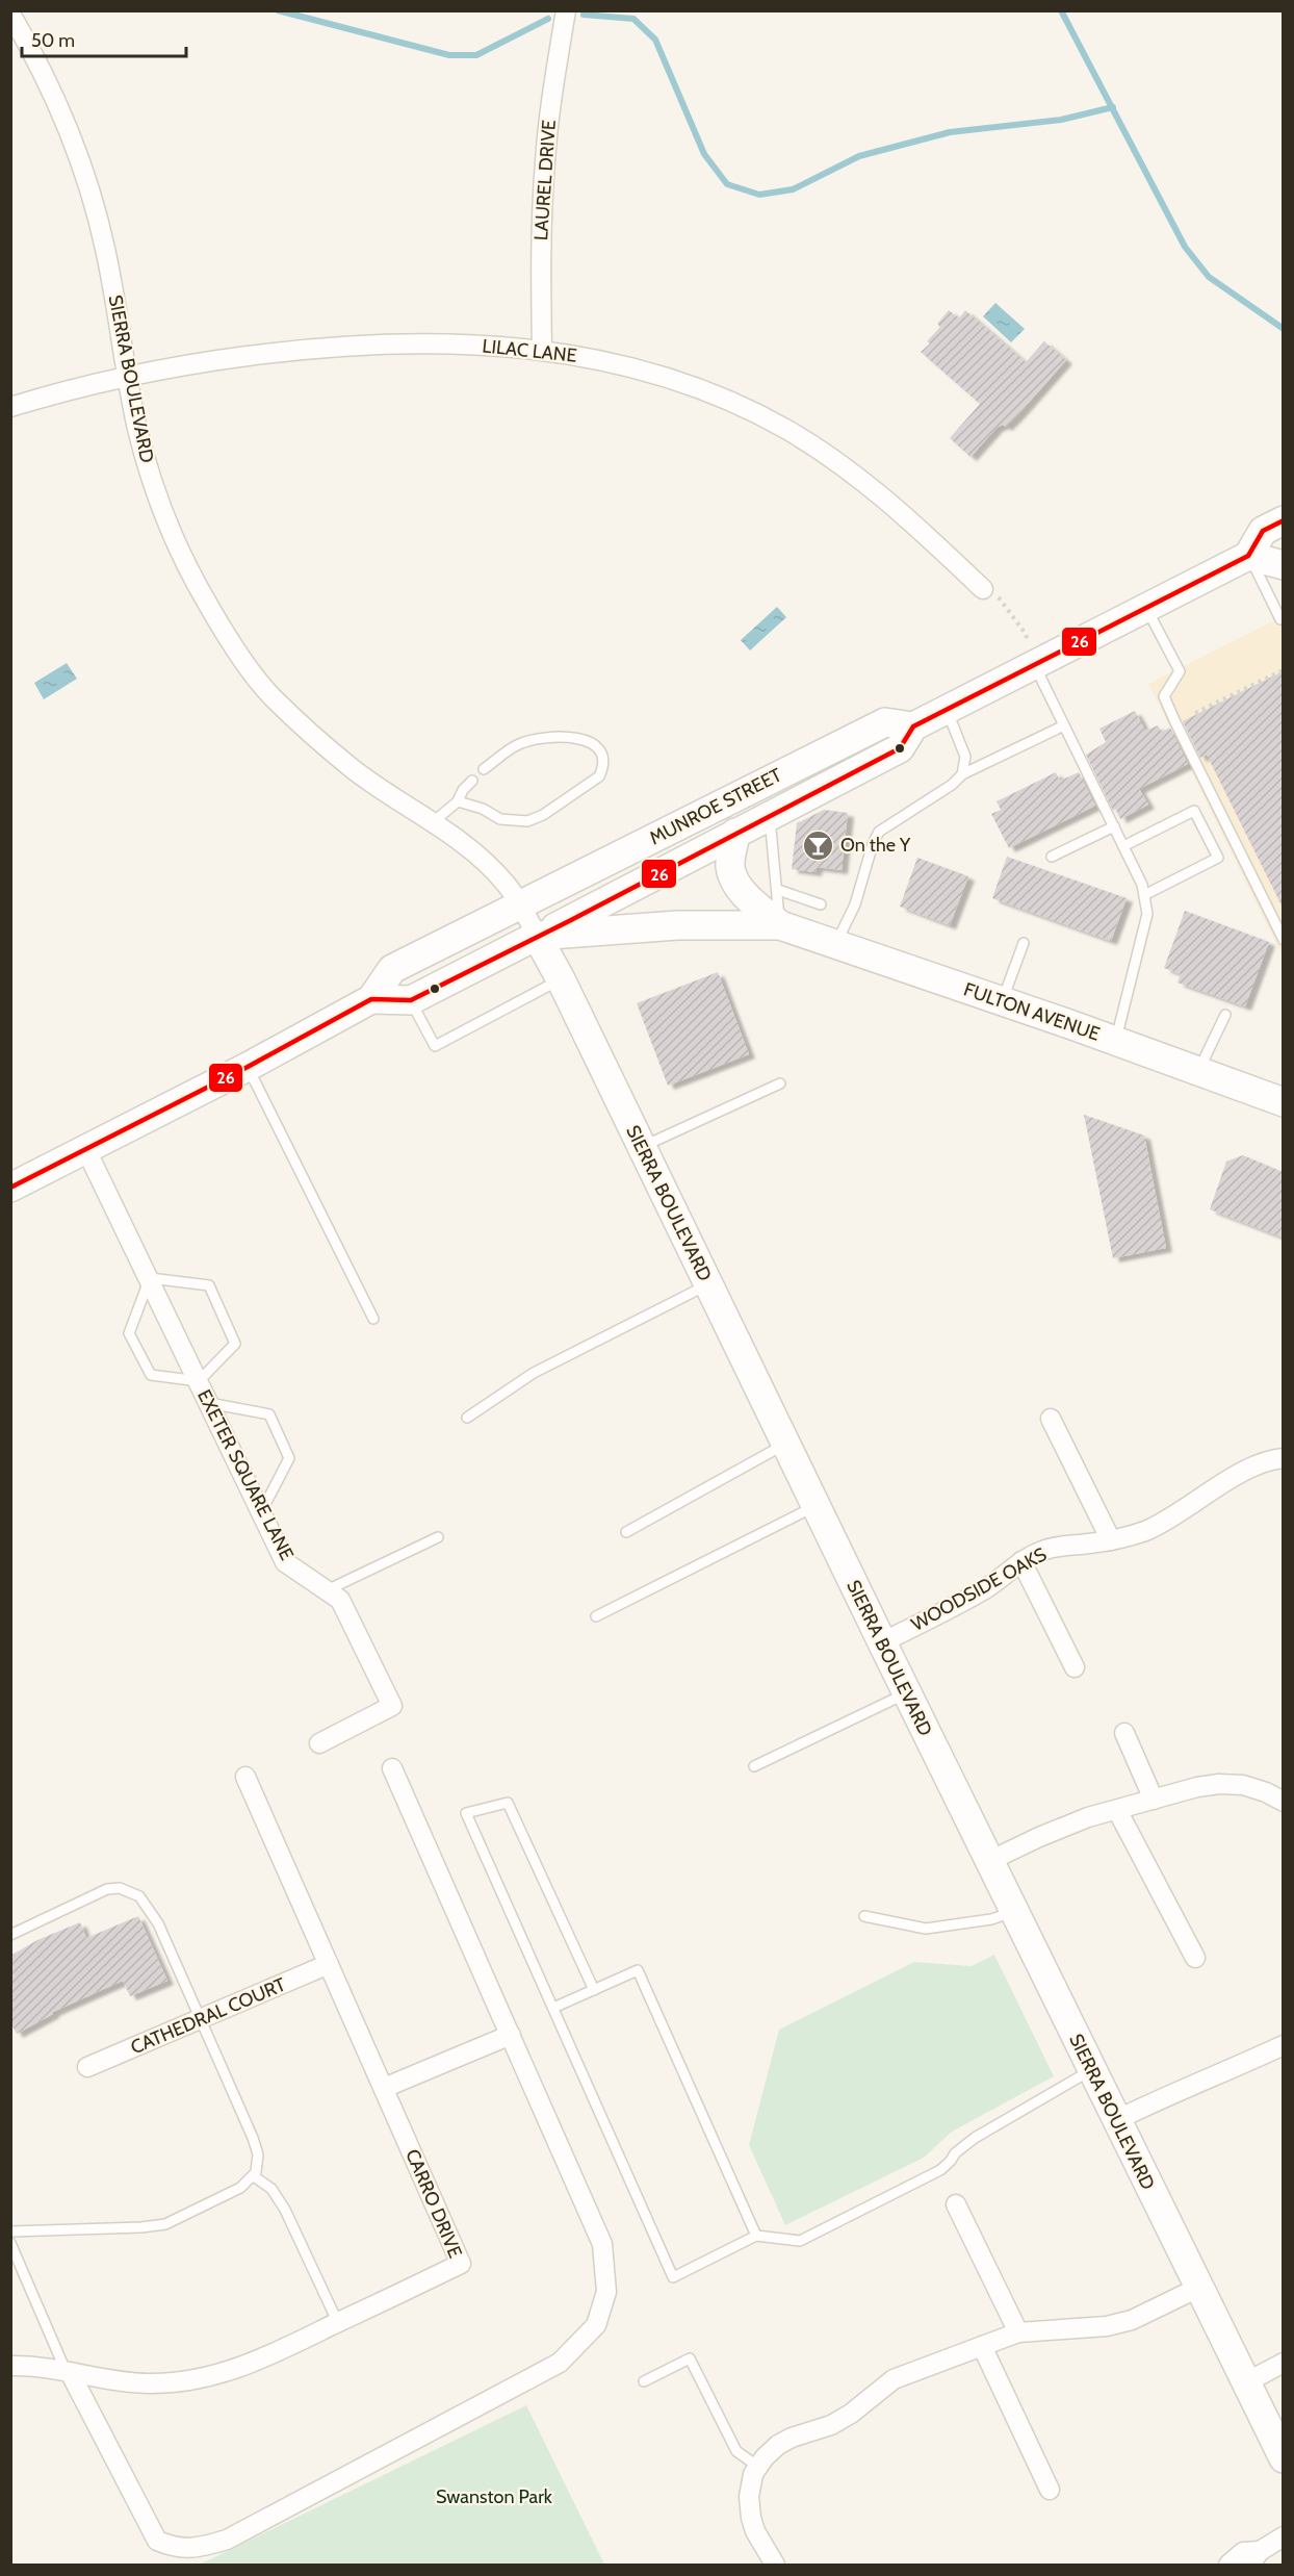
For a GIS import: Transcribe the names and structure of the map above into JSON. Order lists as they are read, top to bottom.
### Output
{
  "streets": {
    "street": [
      "LAUREL DRIVE",
      "LILAC LANE",
      "SIERRA BOULEVARD",
      "MUNROE STREET",
      "FULTON AVENUE",
      "EXETER SQUARE LANE",
      "WOODSIDE OAKS",
      "CATHEDRAL COURT",
      "CARRO DRIVE"
    ]
  },
  "crossings": [
    ["LAUREL DRIVE", "LILAC LANE"],
    ["LILAC LANE", "SIERRA BOULEVARD"],
    ["SIERRA BOULEVARD", "MUNROE STREET"],
    ["SIERRA BOULEVARD", "FULTON AVENUE"],
    ["SIERRA BOULEVARD", "WOODSIDE OAKS"],
    ["MUNROE STREET", "FULTON AVENUE"],
    ["CATHEDRAL COURT", "CARRO DRIVE"]
  ],
  "parks": ["Swanston Park"],
  "places": {
    "bar": ["On the Y"]
  },
  "lines": ["transit line 26"],
  "scale_bar": "50 m"
}
